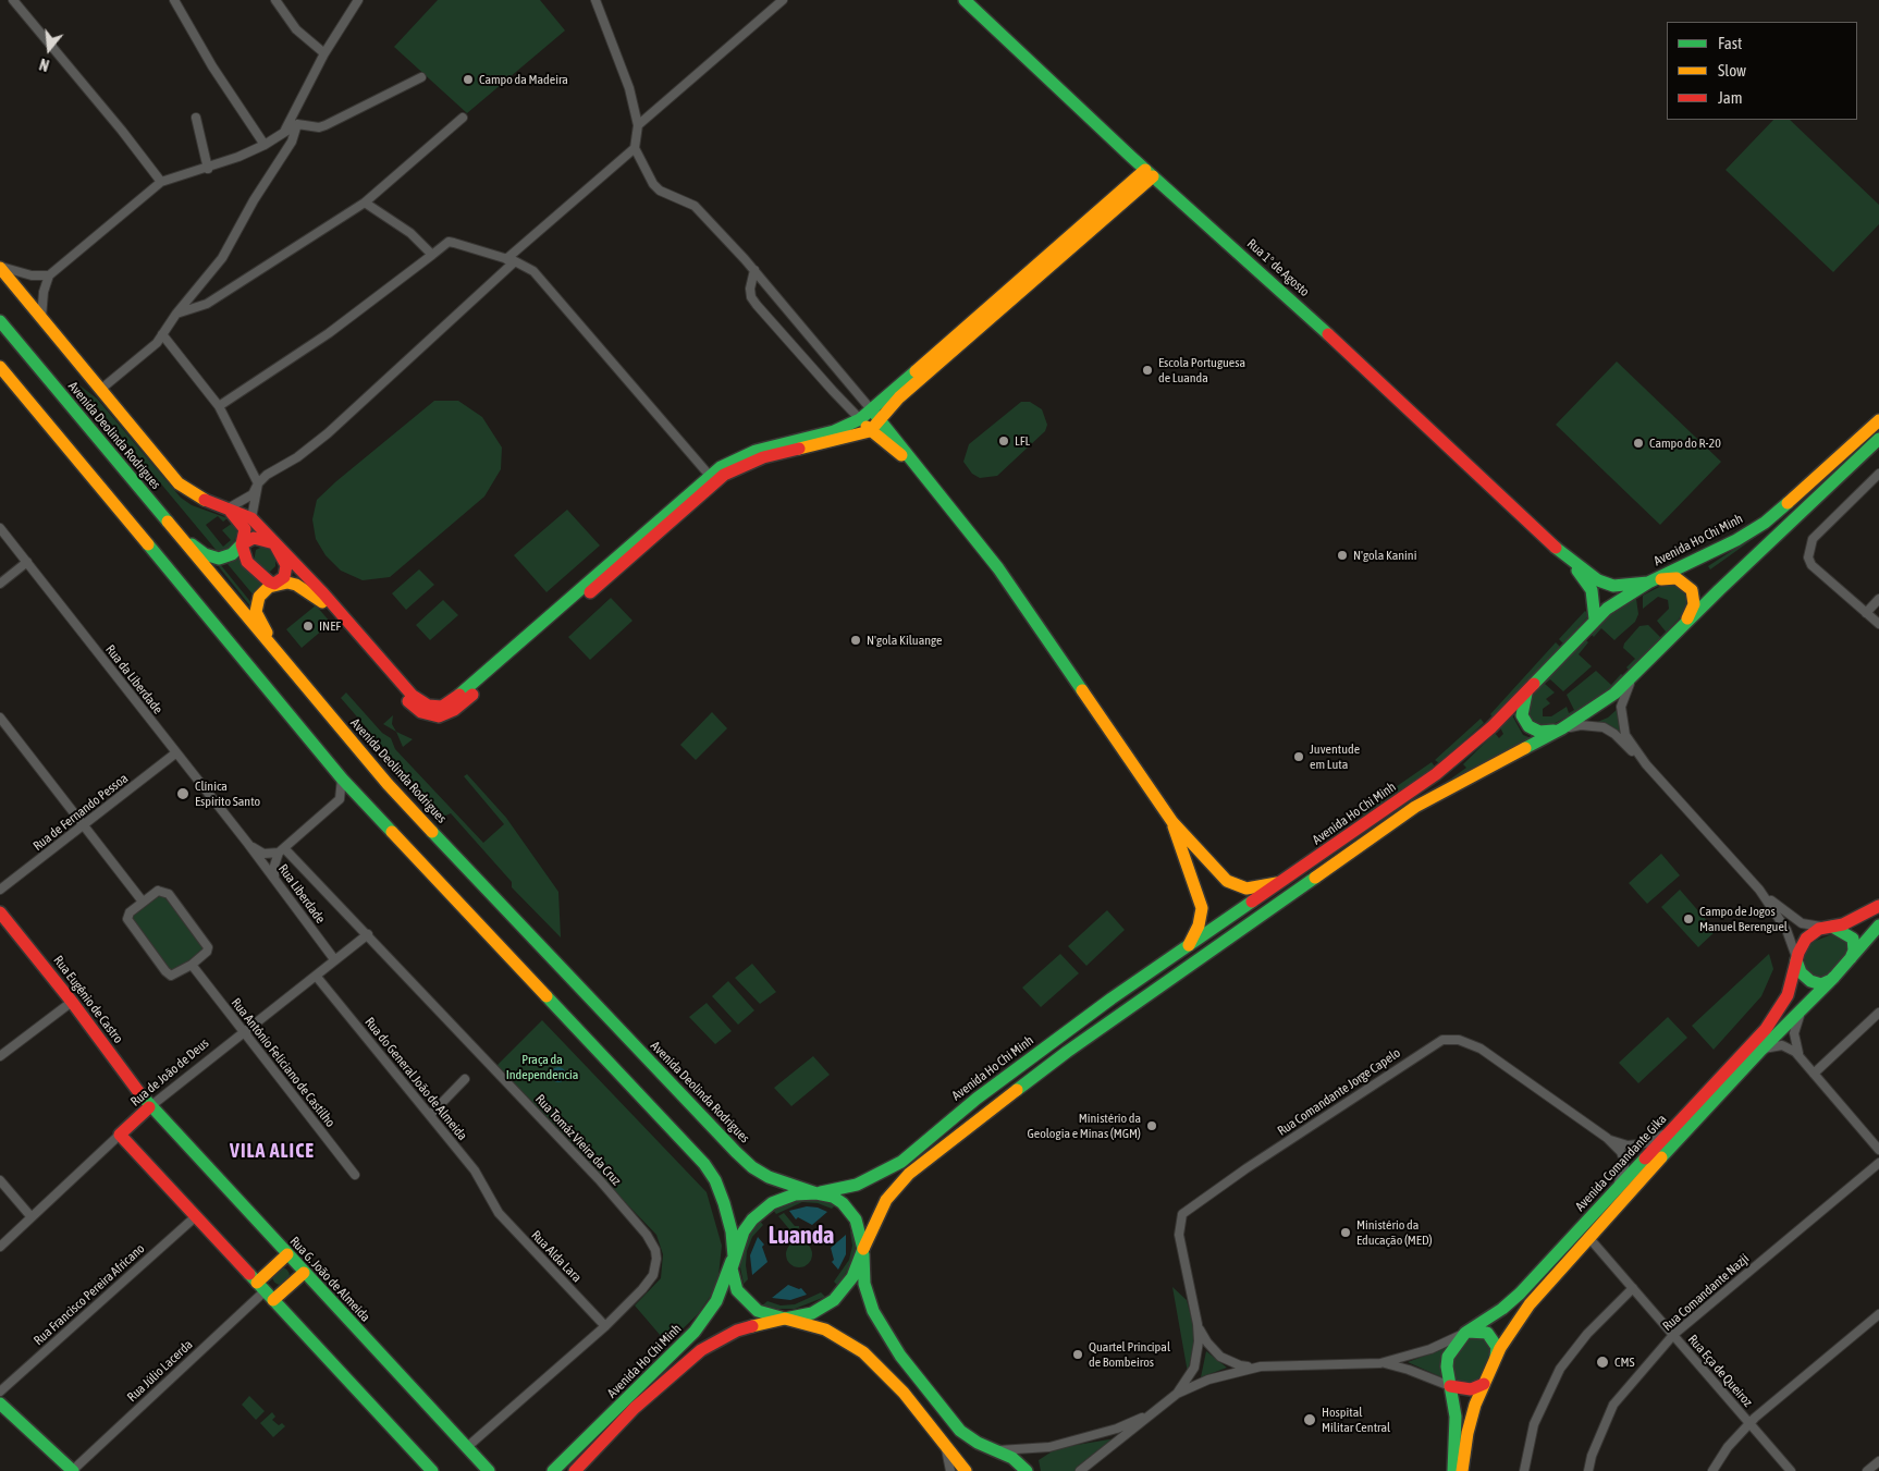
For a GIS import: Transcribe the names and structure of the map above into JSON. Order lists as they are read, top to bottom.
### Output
{
  "streets": {
    "main road": [
      "Rua 1º de Agosto",
      "Avenida Deolinda Rodrigues",
      "Avenida Ho Chi Minh",
      "Rua Eugênio de Castro",
      "Rua de João de Deus",
      "Avenida Comandante Gika",
      "Rua G. João de Almeida"
    ],
    "street": [
      "Rua da Liberdade",
      "Rua de Fernando Pessoa",
      "Rua Liberdade",
      "Rua António Feliciano de Castilho",
      "Rua do General João de Almeida",
      "Rua Comandante Jorge Capelo",
      "Rua Tomáz Vieira da Cruz",
      "Rua Alda Lara",
      "Rua Comandante Nazji",
      "Rua Francisco Pereira Africano",
      "Rua Júlio Lacerda",
      "Rua Eça de Queiroz"
    ]
  },
  "crossings": [
    ["Avenida Deolinda Rodrigues", "Avenida Ho Chi Minh"],
    ["Rua da Liberdade", "Rua de Fernando Pessoa"],
    ["Rua da Liberdade", "Rua Liberdade"],
    ["Rua Liberdade", "Rua de João de Deus"],
    ["Rua Eugênio de Castro", "Rua de João de Deus"],
    ["Rua Eugênio de Castro", "Rua G. João de Almeida"],
    ["Rua António Feliciano de Castilho", "Rua de João de Deus"],
    ["Rua de João de Deus", "Rua do General João de Almeida"],
    ["Rua de João de Deus", "Rua Tomáz Vieira da Cruz"],
    ["Rua de João de Deus", "Rua G. João de Almeida"],
    ["Rua do General João de Almeida", "Rua Alda Lara"],
    ["Rua Comandante Jorge Capelo", "Avenida Comandante Gika"],
    ["Rua Tomáz Vieira da Cruz", "Rua Alda Lara"],
    ["Rua Tomáz Vieira da Cruz", "Rua G. João de Almeida"],
    ["Avenida Comandante Gika", "Rua Eça de Queiroz"],
    ["Rua Comandante Nazji", "Rua Eça de Queiroz"]
  ],
  "districts": ["VILA ALICE", "Luanda"],
  "parks": ["Praça da Independencia"],
  "places": [
    "Campo da Madeira",
    "Escola Portuguesa de Luanda",
    "LFL",
    "Campo do R-20",
    "N'gola Kanini",
    "INEF",
    "N'gola Kiluange",
    "Juventude em Luta",
    "Clínica Espírito Santo",
    "Campo de Jogos Manuel Berenguel",
    "Ministério da Geologia e Minas (MGM)",
    "Ministério da Educação (MED)",
    "Quartel Principal de Bombeiros",
    "CMS",
    "Hospital Militar Central"
  ],
  "legend": ["Fast", "Slow", "Jam"],
  "north": "bottom"
}
